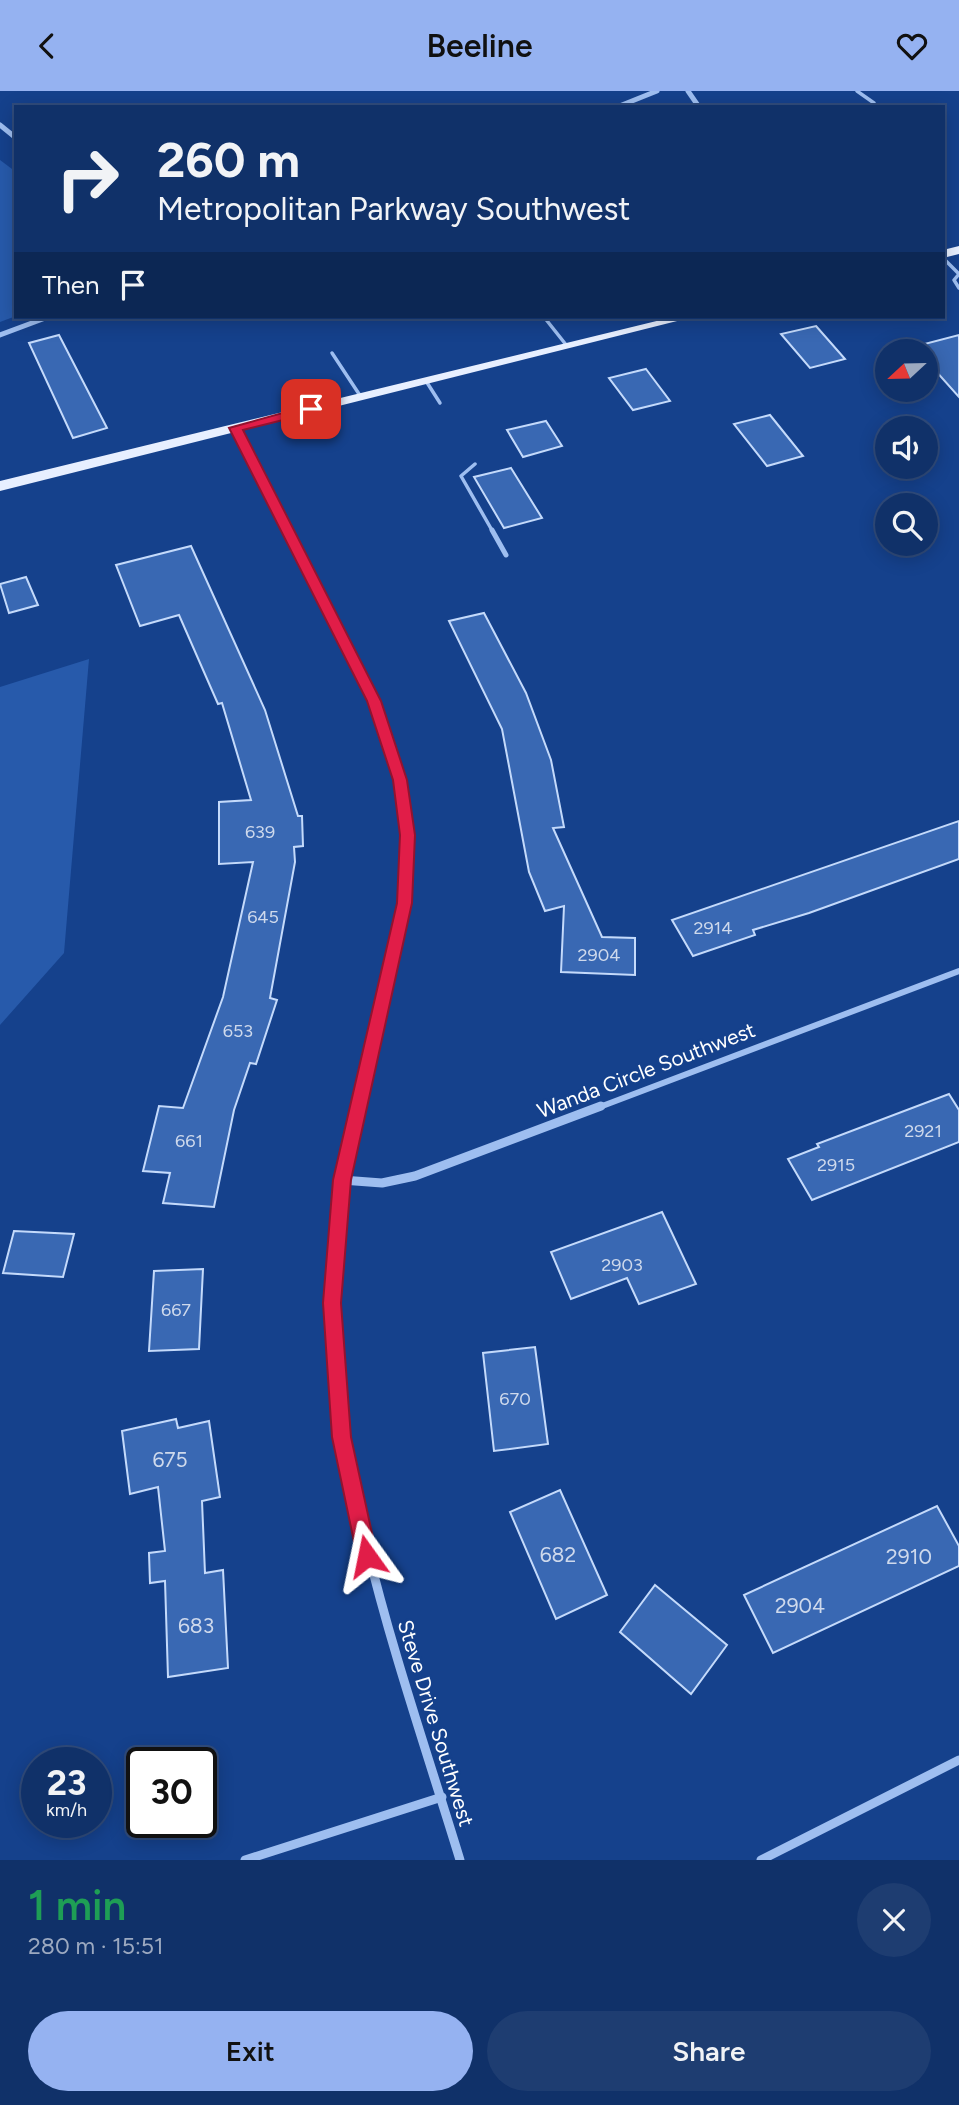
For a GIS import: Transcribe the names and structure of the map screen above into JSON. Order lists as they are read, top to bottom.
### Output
{
  "streets": {
    "street": ["Wanda Circle Southwest", "Steve Drive Southwest"]
  },
  "crossings": [
    ["Wanda Circle Southwest", "Steve Drive Southwest"]
  ],
  "house_numbers": [
    "639",
    "645",
    "2914",
    "2904",
    "653",
    "2921",
    "661",
    "2915",
    "2903",
    "667",
    "670",
    "675",
    "682",
    "2910",
    "2904",
    "683"
  ],
  "north": "left",
  "page": {
    "header": "Beeline",
    "turn": ["260 m", "Metropolitan Parkway Southwest"],
    "then": "Then",
    "speed": "23 km/h",
    "limit": "30",
    "heading": ["1 min", "280 m · 15:51"],
    "buttons": ["Exit", "Share"]
  }
}
